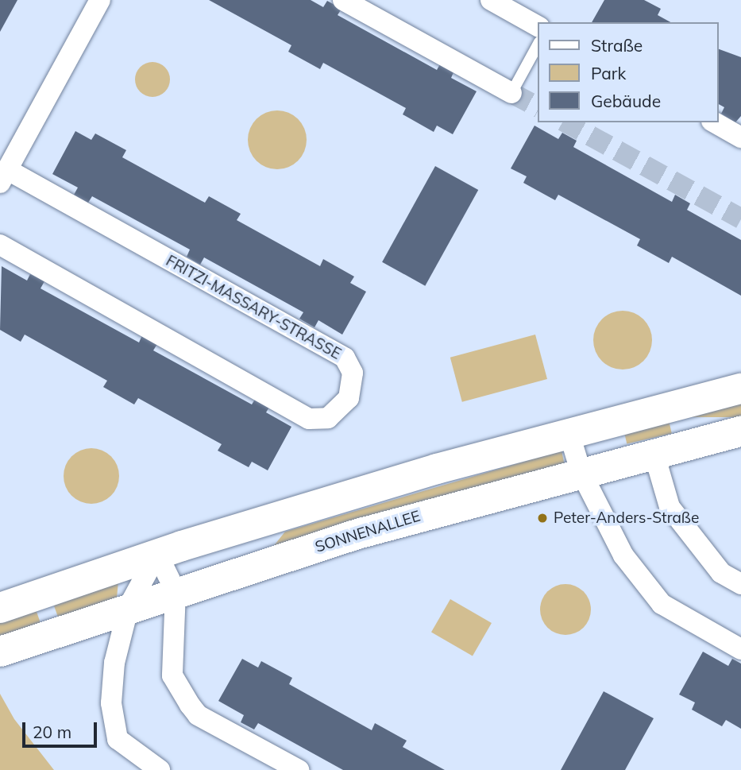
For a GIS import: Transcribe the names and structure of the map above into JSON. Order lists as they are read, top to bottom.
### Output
{
  "streets": {
    "main road": ["SONNENALLEE"],
    "street": ["FRITZI-MASSARY-STRASSE"]
  },
  "places": ["Peter-Anders-Straße"],
  "legend": ["Straße", "Park", "Gebäude"],
  "scale_bar": "20 m"
}
